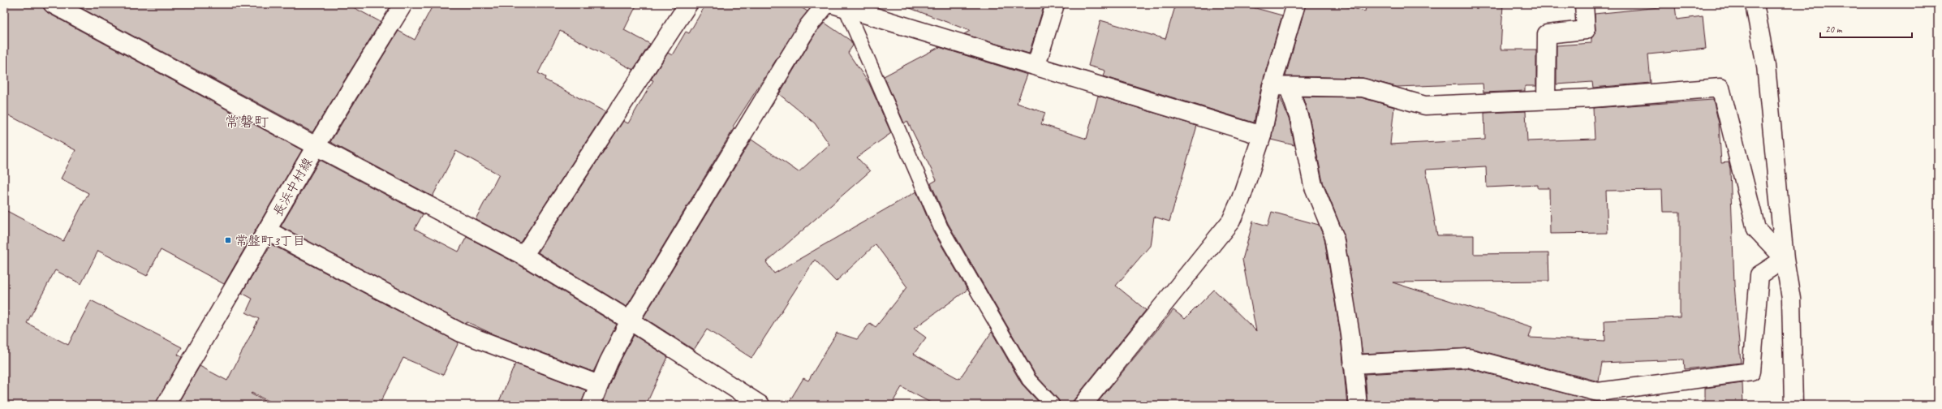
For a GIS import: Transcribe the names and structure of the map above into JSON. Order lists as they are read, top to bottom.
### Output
{
  "streets": {
    "street": ["長浜中村線"]
  },
  "districts": ["常磐町"],
  "places": {
    "transit": ["常盤町3丁目"]
  },
  "scale_bar": "20 m"
}
